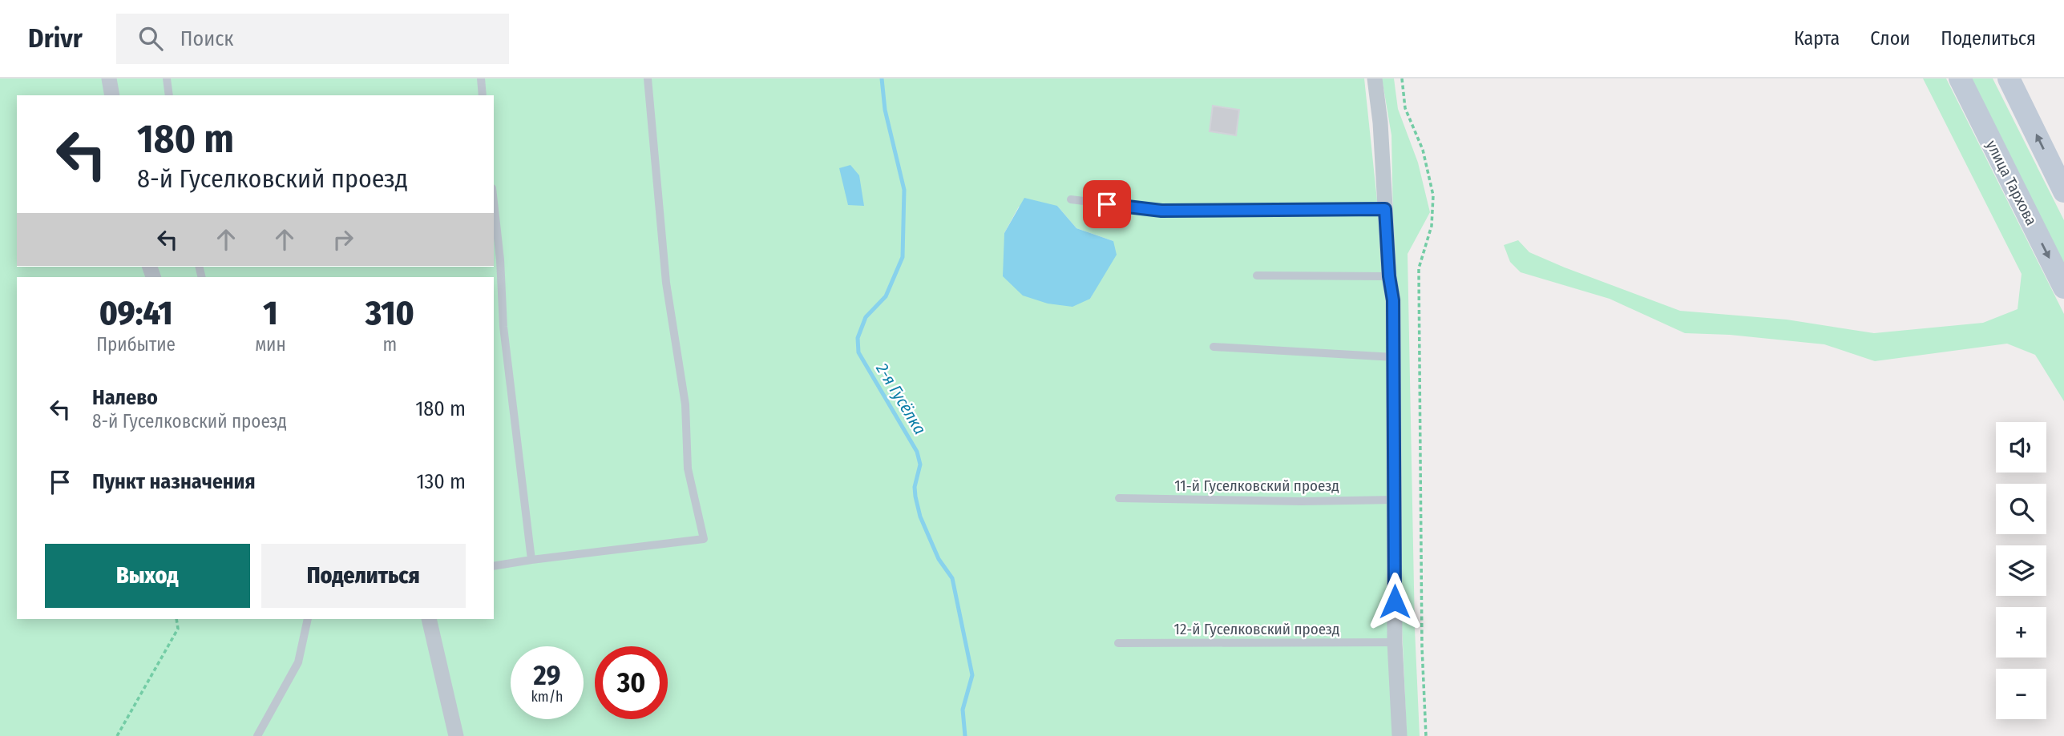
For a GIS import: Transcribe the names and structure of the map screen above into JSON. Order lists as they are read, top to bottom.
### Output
{
  "streets": {
    "main road": ["улица Тархова"],
    "lane": ["11-й Гуселковский проезд", "12-й Гуселковский проезд"]
  },
  "water": ["2-я Гусёлка"],
  "page": {
    "header": "Drivr",
    "search": "Поиск",
    "nav": ["Карта", "Слои", "Поделиться"],
    "turn": ["180 m", "8-й Гуселковский проезд"],
    "eta": [
      "09:41",
      "Прибытие",
      "1",
      "мин",
      "310",
      "m"
    ],
    "list": [
      {
        "name": "Налево",
        "note": "8-й Гуселковский проезд",
        "value": "180 m"
      },
      {
        "name": "Пункт назначения",
        "value": "130 m"
      }
    ],
    "map_buttons": ["+", "−"],
    "buttons": ["Выход", "Поделиться"],
    "speed": "29 km/h",
    "limit": "30"
  }
}
